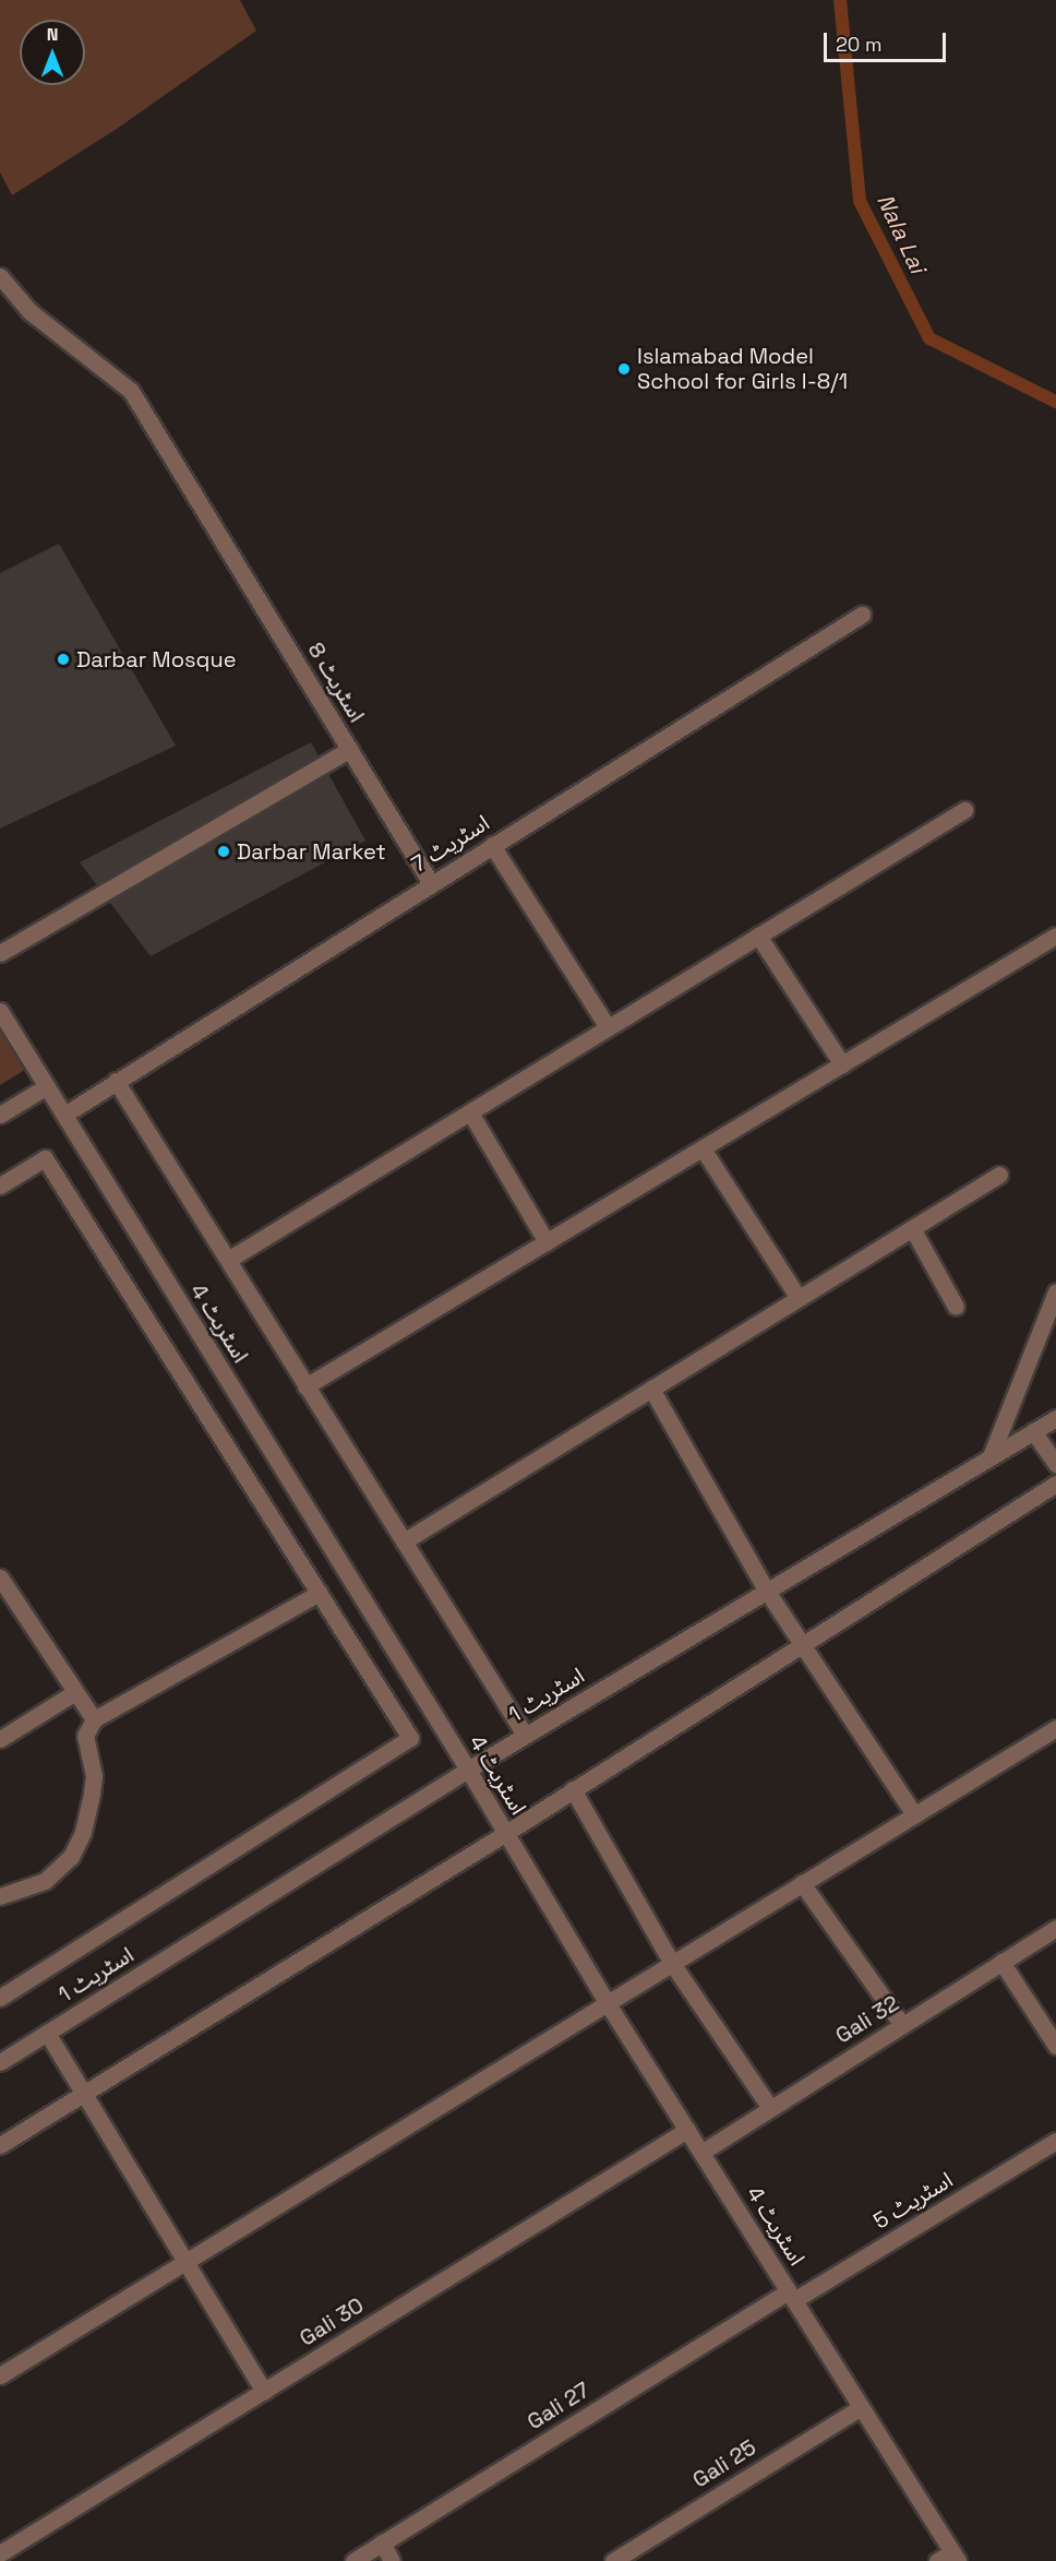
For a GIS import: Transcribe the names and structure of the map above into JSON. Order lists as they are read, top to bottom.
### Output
{
  "streets": {
    "street": [
      "اسٹریٹ 8",
      "اسٹریٹ 7",
      "اسٹریٹ 4",
      "اسٹریٹ 1",
      "Gali 32",
      "اسٹریٹ 5",
      "Gali 30",
      "Gali 27",
      "Gali 25"
    ]
  },
  "crossings": [
    ["اسٹریٹ 8", "اسٹریٹ 7"],
    ["اسٹریٹ 7", "اسٹریٹ 4"],
    ["اسٹریٹ 4", "اسٹریٹ 1"],
    ["اسٹریٹ 4", "Gali 32"],
    ["اسٹریٹ 4", "اسٹریٹ 5"],
    ["اسٹریٹ 4", "Gali 30"],
    ["اسٹریٹ 4", "Gali 27"],
    ["اسٹریٹ 4", "Gali 25"],
    ["اسٹریٹ 5", "Gali 27"]
  ],
  "water": ["Nala Lai"],
  "places": ["Islamabad Model School for Girls I-8/1", "Darbar Mosque", "Darbar Market"],
  "scale_bar": "20 m",
  "north": "top"
}
